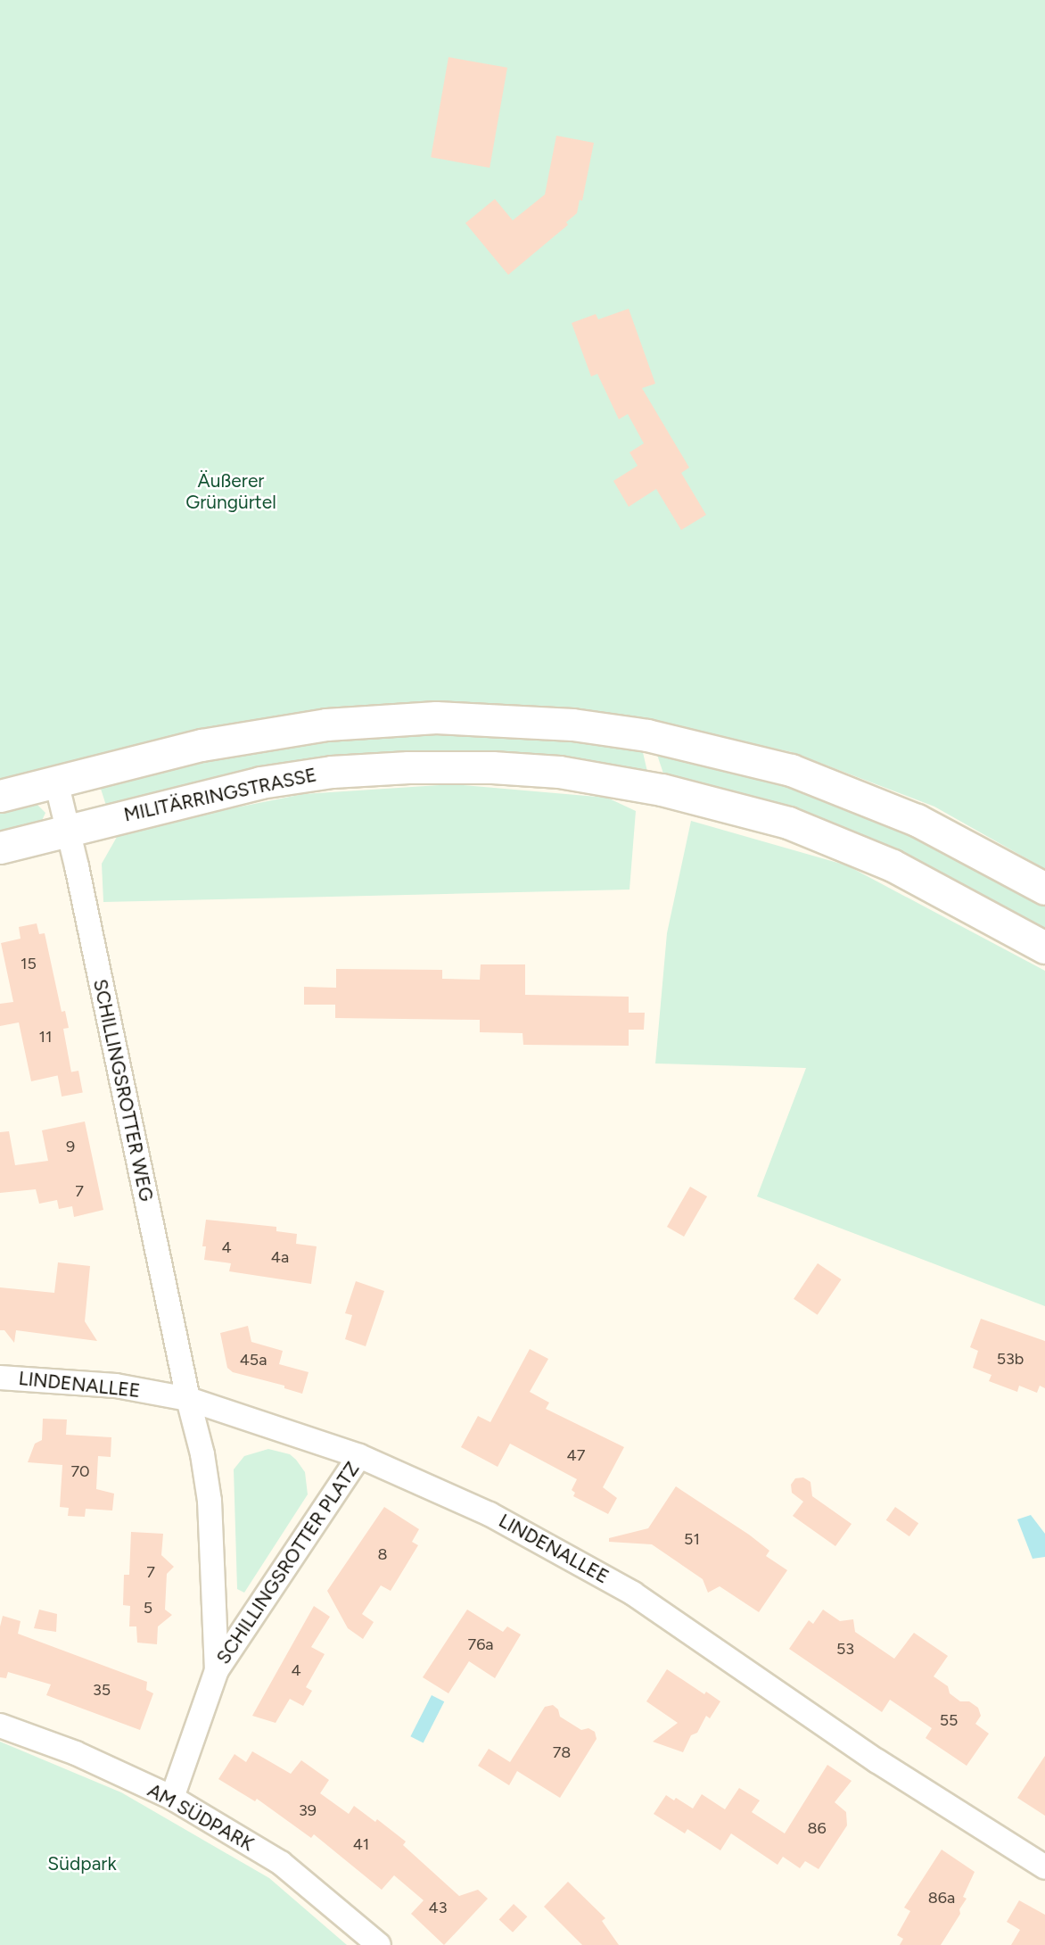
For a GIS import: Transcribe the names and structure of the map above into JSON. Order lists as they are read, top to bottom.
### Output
{
  "streets": {
    "main road": ["MILITÄRRINGSTRASSE"],
    "street": [
      "SCHILLINGSROTTER WEG",
      "LINDENALLEE",
      "SCHILLINGSROTTER PLATZ",
      "AM SÜDPARK"
    ]
  },
  "crossings": [
    ["MILITÄRRINGSTRASSE", "SCHILLINGSROTTER WEG"],
    ["SCHILLINGSROTTER WEG", "LINDENALLEE"],
    ["SCHILLINGSROTTER WEG", "SCHILLINGSROTTER PLATZ"],
    ["LINDENALLEE", "SCHILLINGSROTTER PLATZ"],
    ["SCHILLINGSROTTER PLATZ", "AM SÜDPARK"]
  ],
  "parks": ["Äußerer Grüngürtel", "Südpark"],
  "house_numbers": [
    "15",
    "11",
    "9",
    "7",
    "4",
    "4a",
    "53b",
    "45a",
    "47",
    "70",
    "51",
    "8",
    "7",
    "5",
    "76a",
    "53",
    "4",
    "35",
    "55",
    "78",
    "39",
    "86",
    "41",
    "86a",
    "43"
  ]
}
